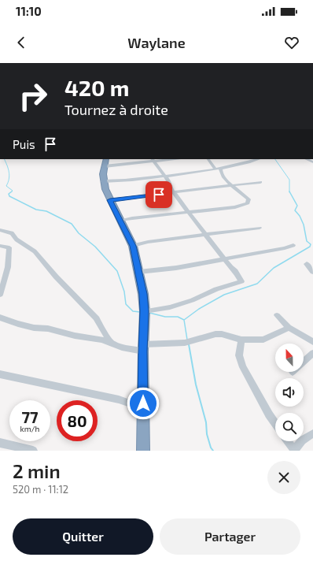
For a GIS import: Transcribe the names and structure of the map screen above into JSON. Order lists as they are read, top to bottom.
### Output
{
  "north": "top",
  "page": {
    "status": "11:10",
    "header": "Waylane",
    "turn": ["420 m", "Tournez à droite"],
    "then": "Puis",
    "speed": "77 km/h",
    "limit": "80",
    "heading": ["2 min", "520 m · 11:12"],
    "buttons": ["Quitter", "Partager"]
  }
}
